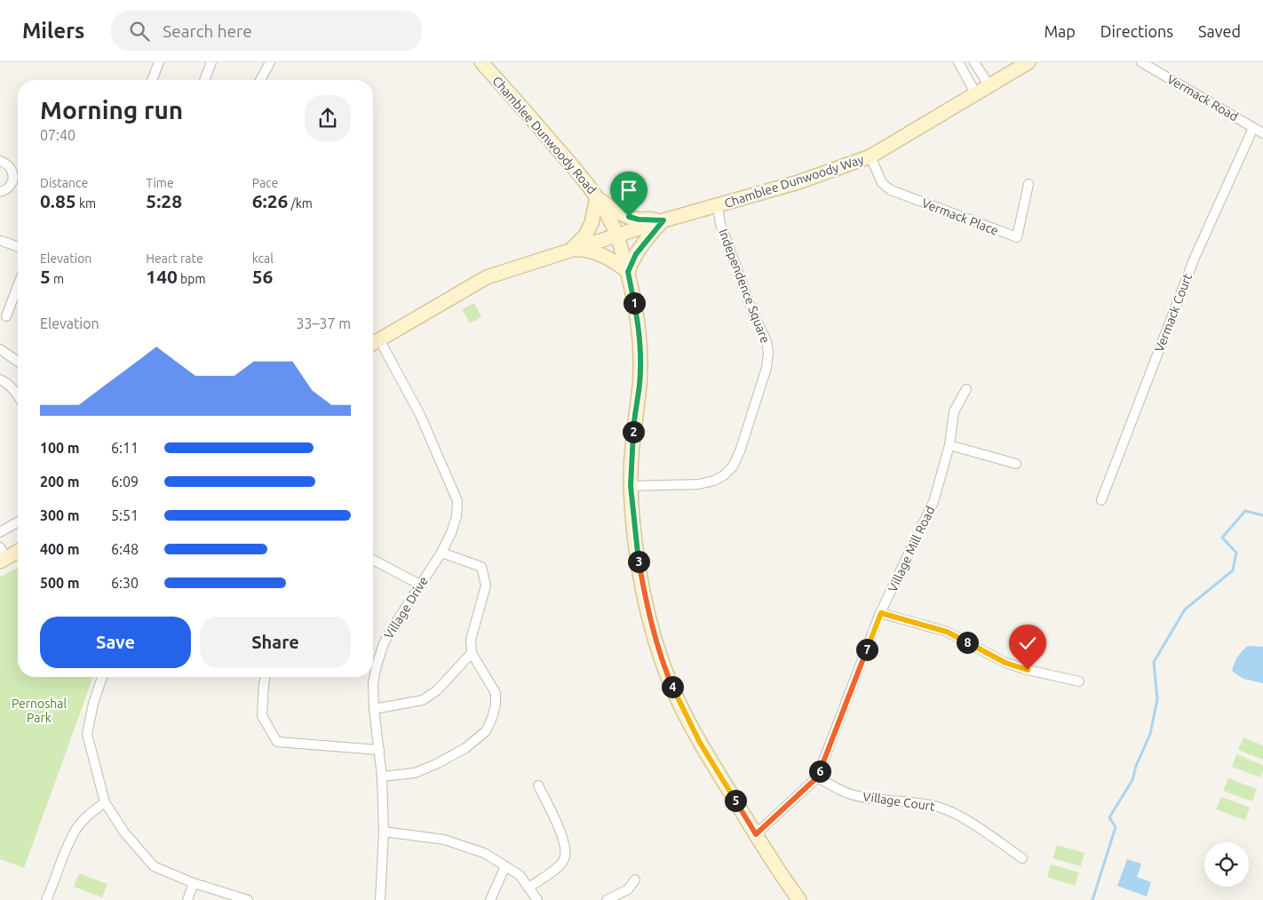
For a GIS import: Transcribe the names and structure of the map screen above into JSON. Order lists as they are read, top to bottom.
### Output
{
  "streets": {
    "street": [
      "Vermack Road",
      "Chamblee Dunwoody Road",
      "Chamblee Dunwoody Way",
      "Vermack Place",
      "Independence Square",
      "Vermack Court",
      "Village Mill Road",
      "Village Drive",
      "Village Court"
    ]
  },
  "crossings": [
    ["Vermack Road", "Vermack Court"],
    ["Chamblee Dunwoody Road", "Independence Square"],
    ["Chamblee Dunwoody Road", "Village Mill Road"],
    ["Chamblee Dunwoody Way", "Vermack Place"],
    ["Chamblee Dunwoody Way", "Independence Square"],
    ["Village Mill Road", "Village Court"]
  ],
  "parks": ["Pernoshal Park"],
  "page": {
    "header": "Milers",
    "search": "Search here",
    "nav": ["Map", "Directions", "Saved"],
    "heading": ["Morning run", "07:40"],
    "stats": [
      ["Distance", "0.85 km"],
      ["Time", "5:28"],
      ["Pace", "6:26 /km"],
      ["Elevation", "5 m"],
      ["Heart rate", "140 bpm"],
      ["kcal", "56"]
    ],
    "pins": [
      "1",
      "2",
      "3",
      "8",
      "7",
      "4",
      "6",
      "5"
    ],
    "chart": ["Elevation", "33–37 m"],
    "list": [
      {
        "name": "100 m",
        "note": "6:11"
      },
      {
        "name": "200 m",
        "note": "6:09"
      },
      {
        "name": "300 m",
        "note": "5:51"
      },
      {
        "name": "400 m",
        "note": "6:48"
      },
      {
        "name": "500 m",
        "note": "6:30"
      }
    ],
    "buttons": ["Save", "Share"]
  }
}
